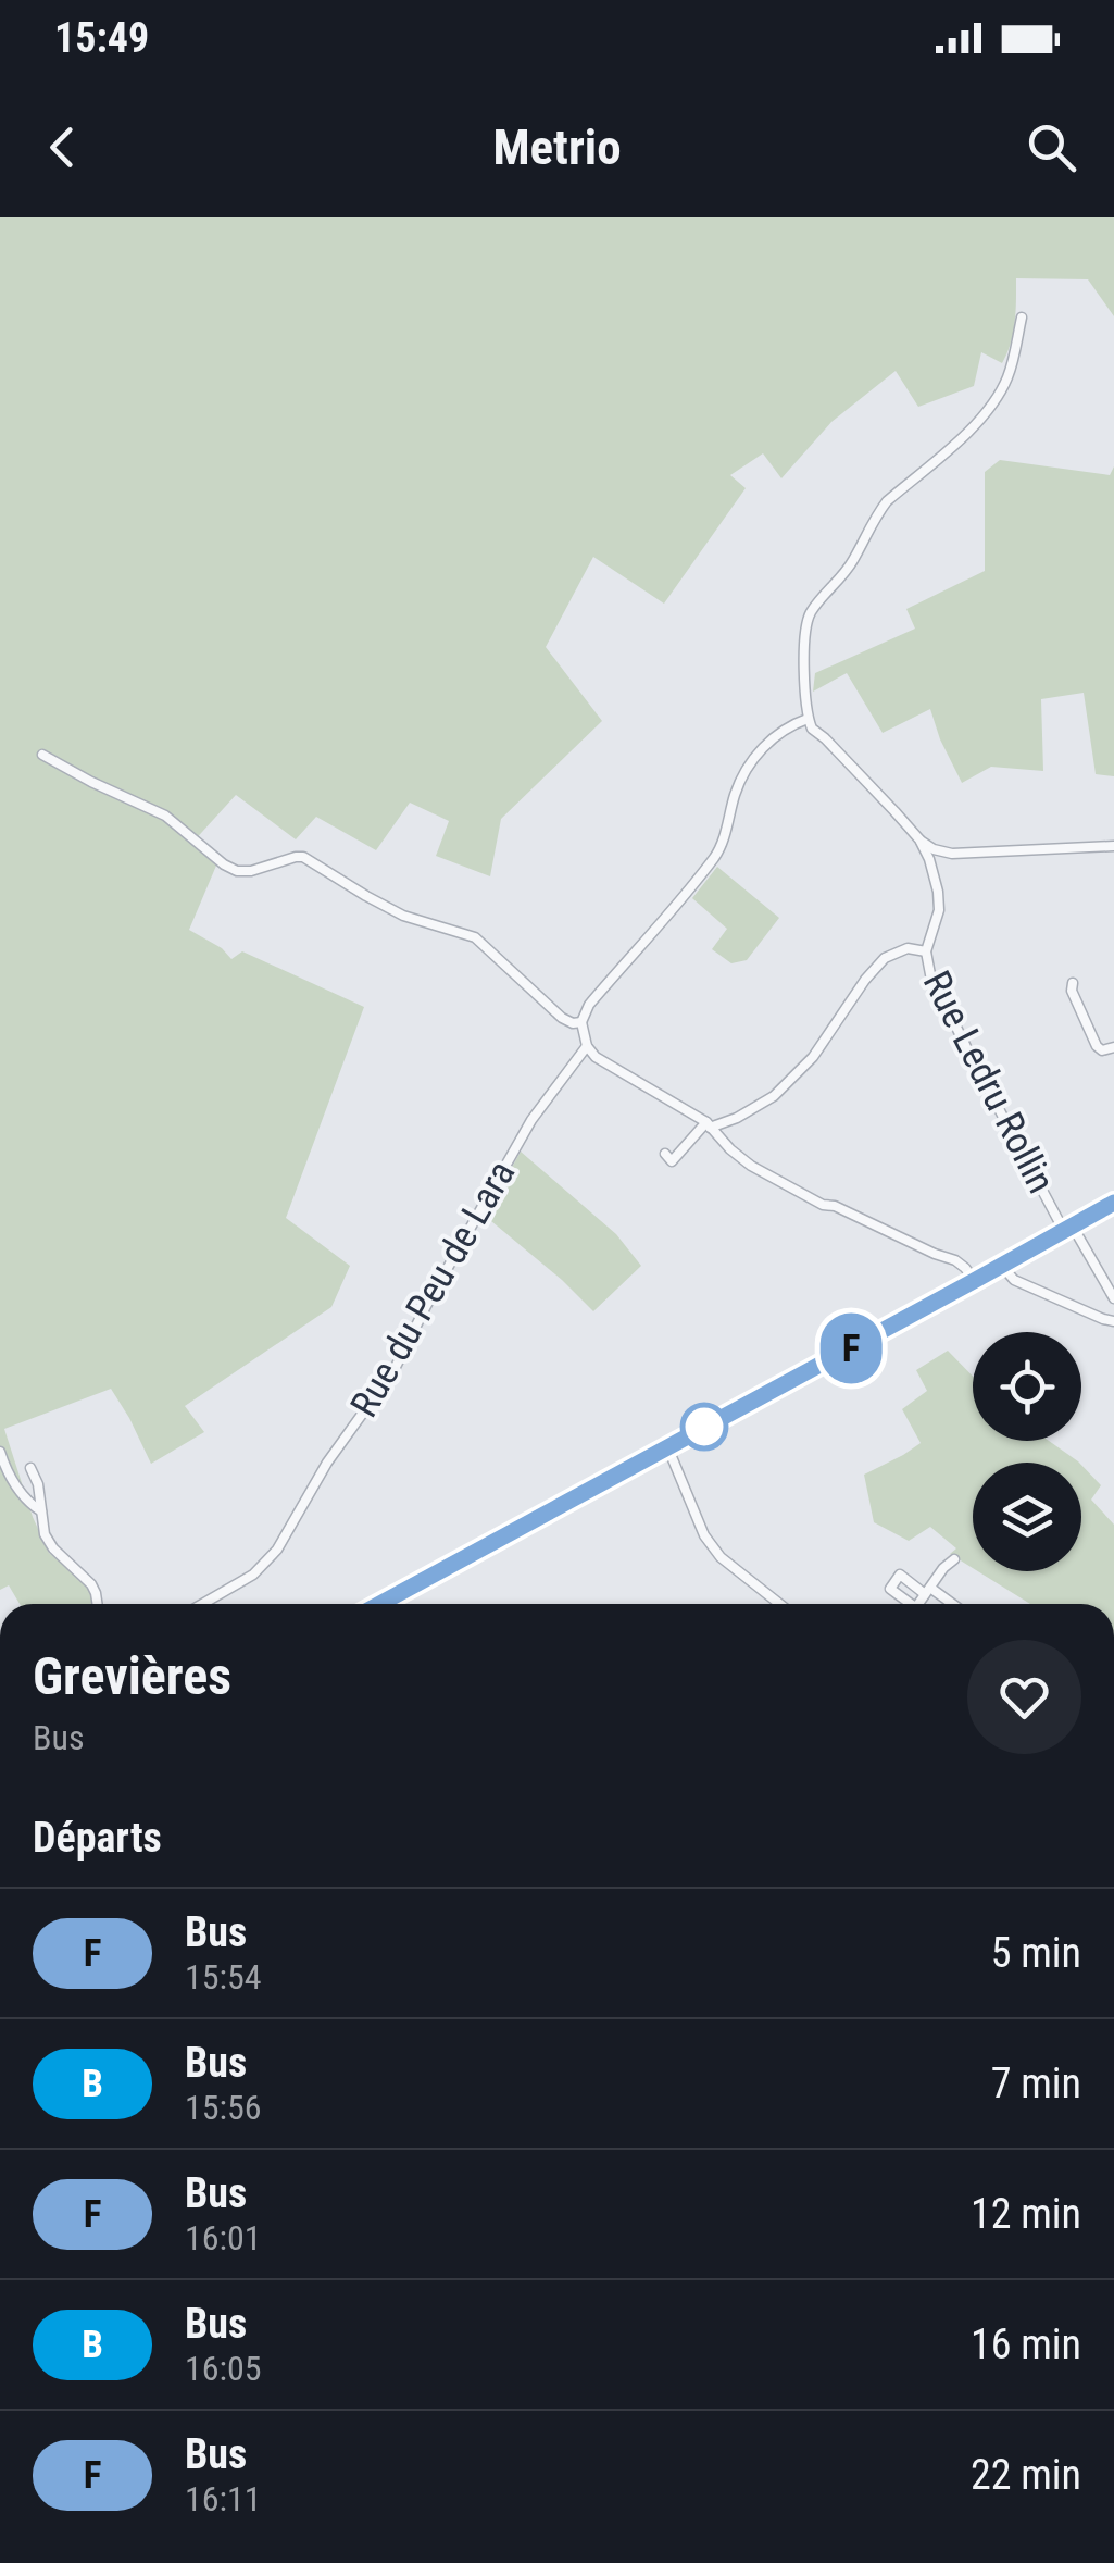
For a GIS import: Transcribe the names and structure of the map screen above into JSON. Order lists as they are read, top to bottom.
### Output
{
  "streets": {
    "street": ["Rue Ledru Rollin", "Rue du Peu de Lara"]
  },
  "lines": ["bus line F"],
  "page": {
    "status": "15:49",
    "header": "Metrio",
    "on_map": "F",
    "heading": [
      ["Grevières", "Bus"],
      "Départs"
    ],
    "list": [
      {
        "mark": "F",
        "name": "Bus",
        "note": "15:54",
        "value": "5 min"
      },
      {
        "mark": "B",
        "name": "Bus",
        "note": "15:56",
        "value": "7 min"
      },
      {
        "mark": "F",
        "name": "Bus",
        "note": "16:01",
        "value": "12 min"
      },
      {
        "mark": "B",
        "name": "Bus",
        "note": "16:05",
        "value": "16 min"
      },
      {
        "mark": "F",
        "name": "Bus",
        "note": "16:11",
        "value": "22 min"
      }
    ]
  }
}
